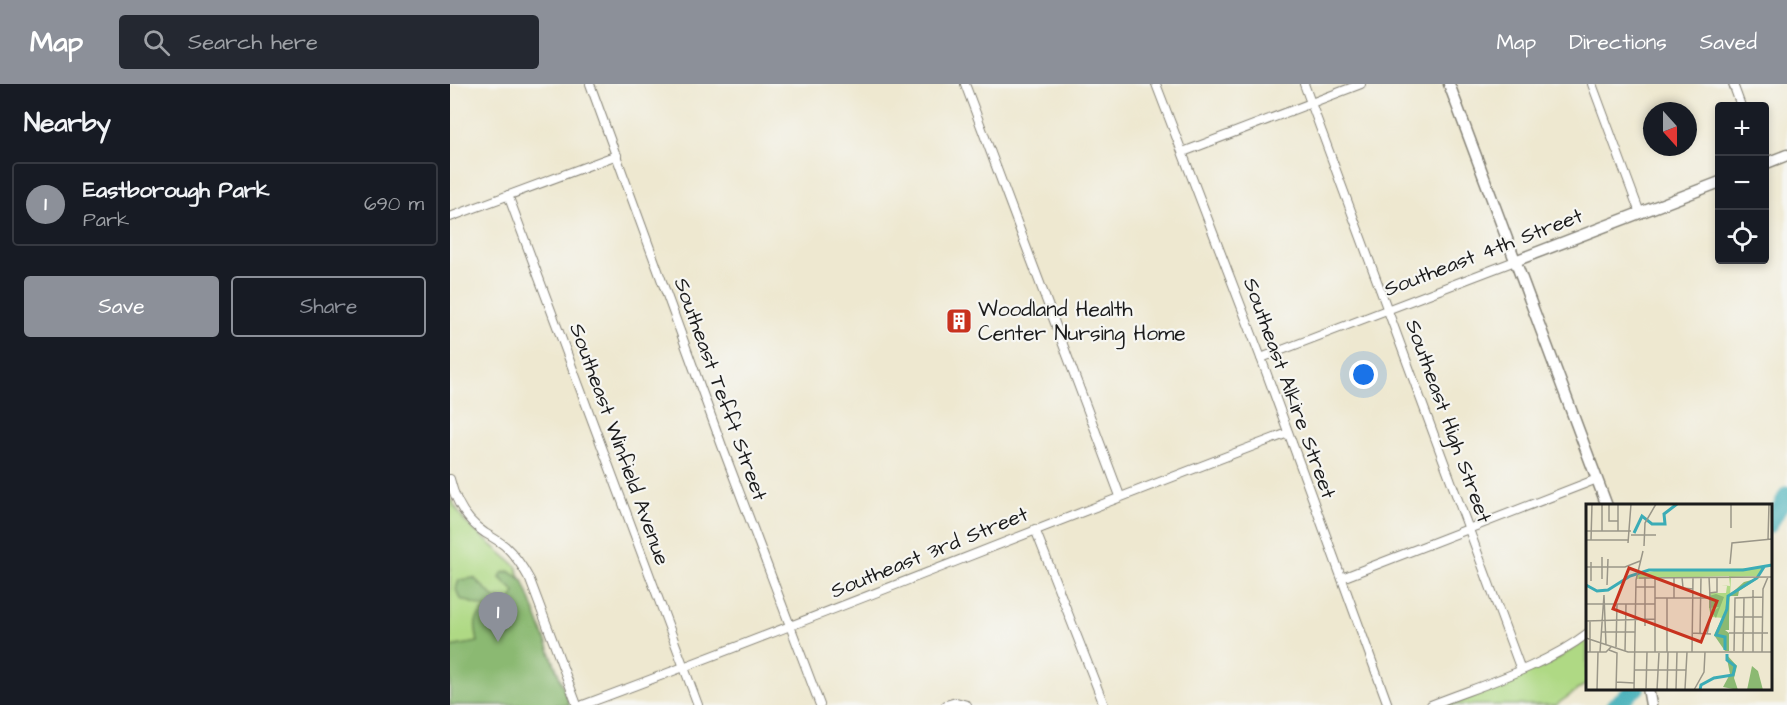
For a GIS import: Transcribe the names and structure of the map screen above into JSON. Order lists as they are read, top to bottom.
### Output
{
  "streets": {
    "street": [
      "Southeast 4th Street",
      "Southeast Alkire Street",
      "Southeast Tefft Street",
      "Southeast High Street",
      "Southeast Winfield Avenue",
      "Southeast 3rd Street"
    ]
  },
  "crossings": [
    ["Southeast 4th Street", "Southeast Alkire Street"],
    ["Southeast 4th Street", "Southeast High Street"],
    ["Southeast Alkire Street", "Southeast 3rd Street"],
    ["Southeast Tefft Street", "Southeast 3rd Street"],
    ["Southeast Winfield Avenue", "Southeast 3rd Street"]
  ],
  "places": {
    "building": ["Woodland Health Center Nursing Home"]
  },
  "north": "bottom",
  "page": {
    "header": "Map",
    "search": "Search here",
    "nav": ["Map", "Directions", "Saved"],
    "heading": "Nearby",
    "map_buttons": ["+", "−"],
    "list": [
      {
        "mark": "1",
        "name": "Eastborough Park",
        "note": "Park",
        "value": "690 m"
      }
    ],
    "buttons": ["Save", "Share"],
    "pins": "1"
  }
}
